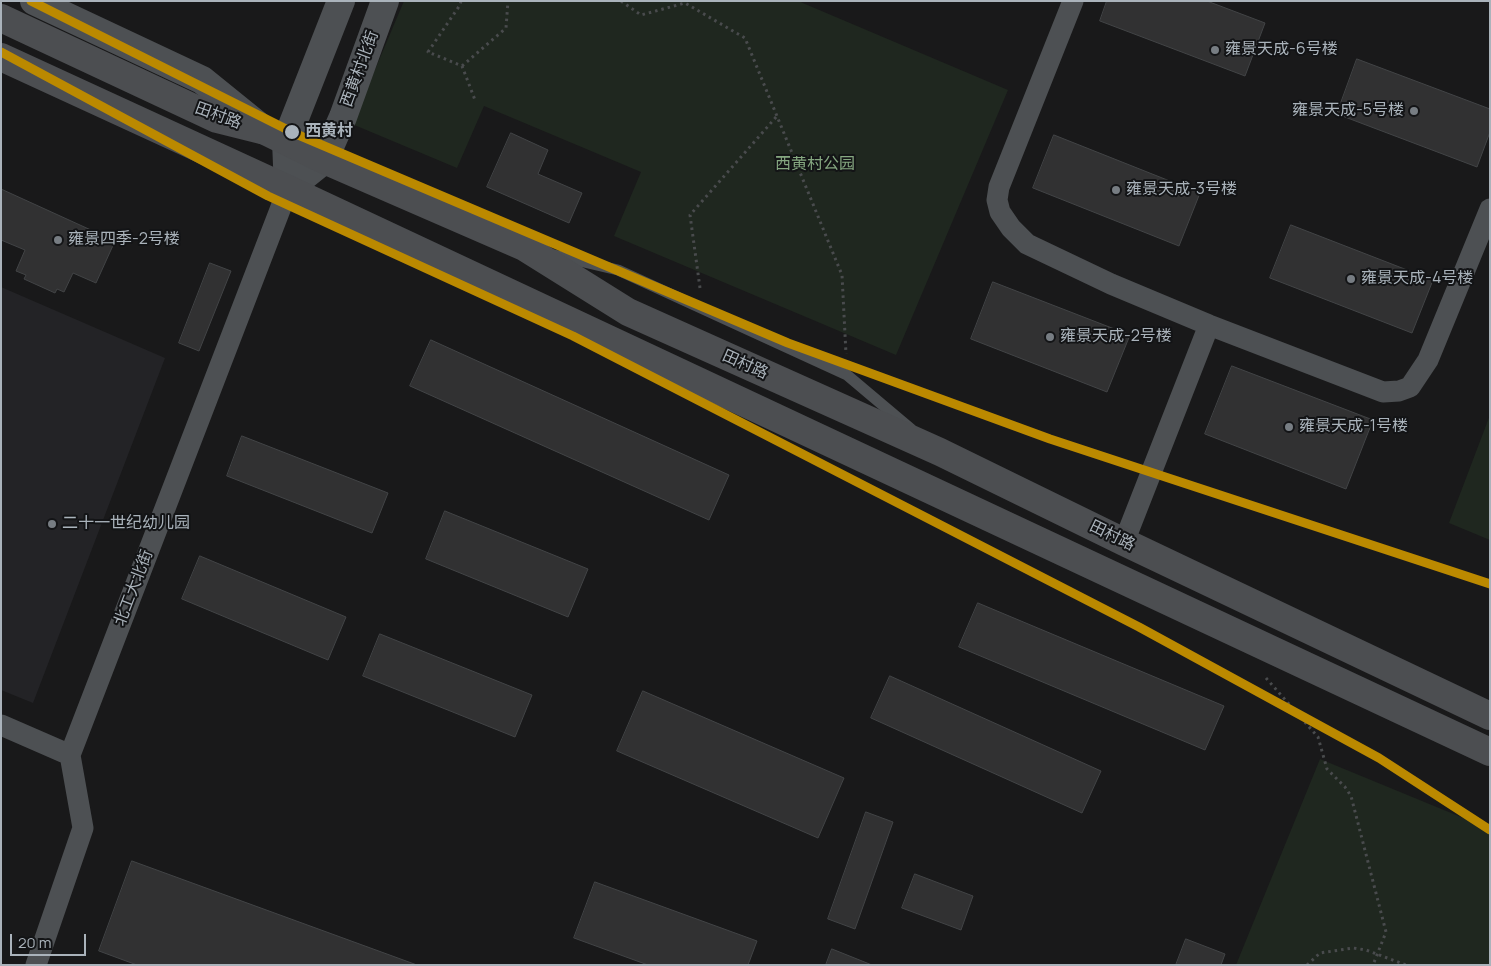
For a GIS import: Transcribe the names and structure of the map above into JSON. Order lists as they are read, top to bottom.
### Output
{
  "streets": {
    "main road": ["田村路"],
    "street": ["西黄村北街", "北工大北街"]
  },
  "crossings": [
    ["西黄村北街", "田村路"],
    ["西黄村北街", "北工大北街"],
    ["田村路", "北工大北街"]
  ],
  "parks": ["西黄村公园"],
  "places": [
    "雍景天成-6号楼",
    "雍景天成-5号楼",
    "西黄村",
    "雍景天成-3号楼",
    "雍景四季-2号楼",
    "雍景天成-4号楼",
    "雍景天成-2号楼",
    "雍景天成-1号楼",
    "二十一世纪幼儿园"
  ],
  "scale_bar": "20 m"
}
